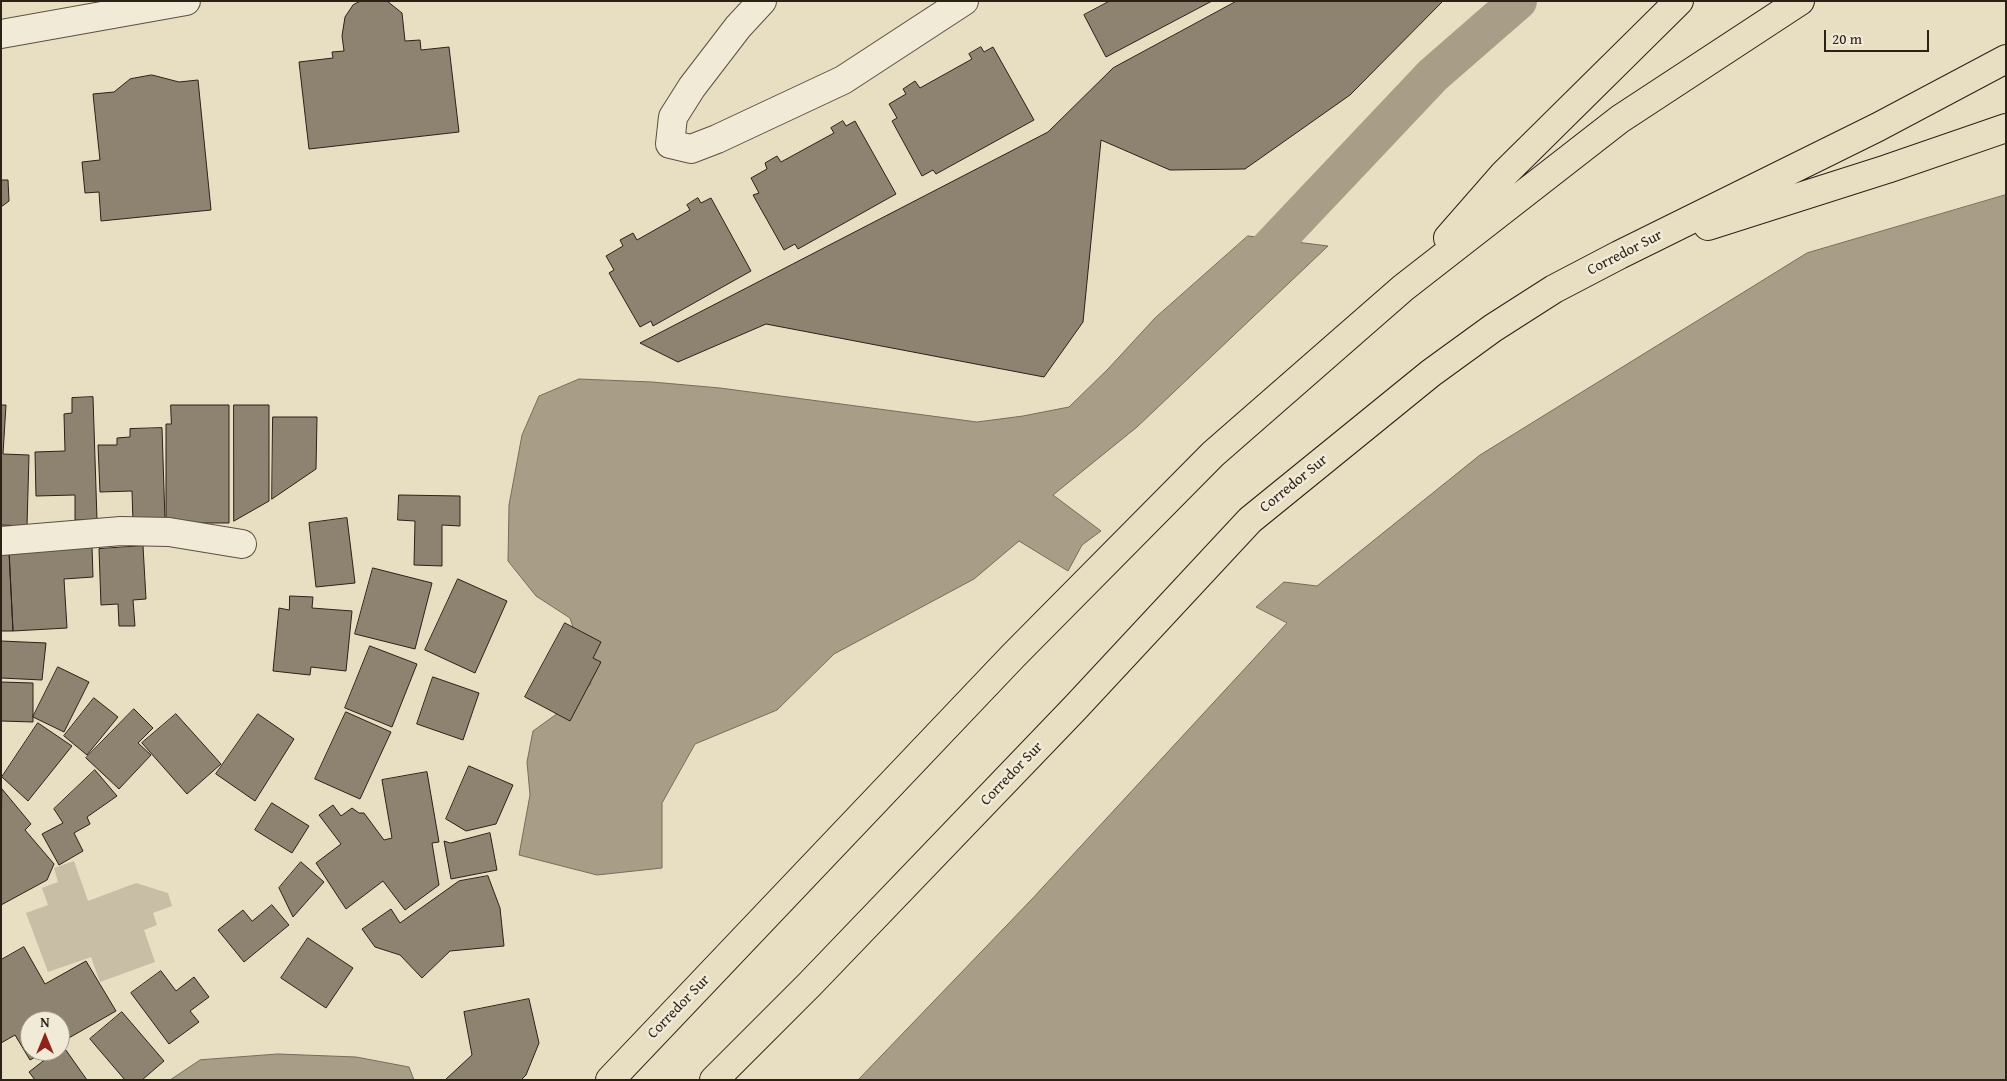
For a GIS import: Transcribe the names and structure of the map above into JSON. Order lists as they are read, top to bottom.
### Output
{
  "streets": {
    "highway": ["Corredor Sur"]
  },
  "scale_bar": "20 m",
  "north": "top"
}
